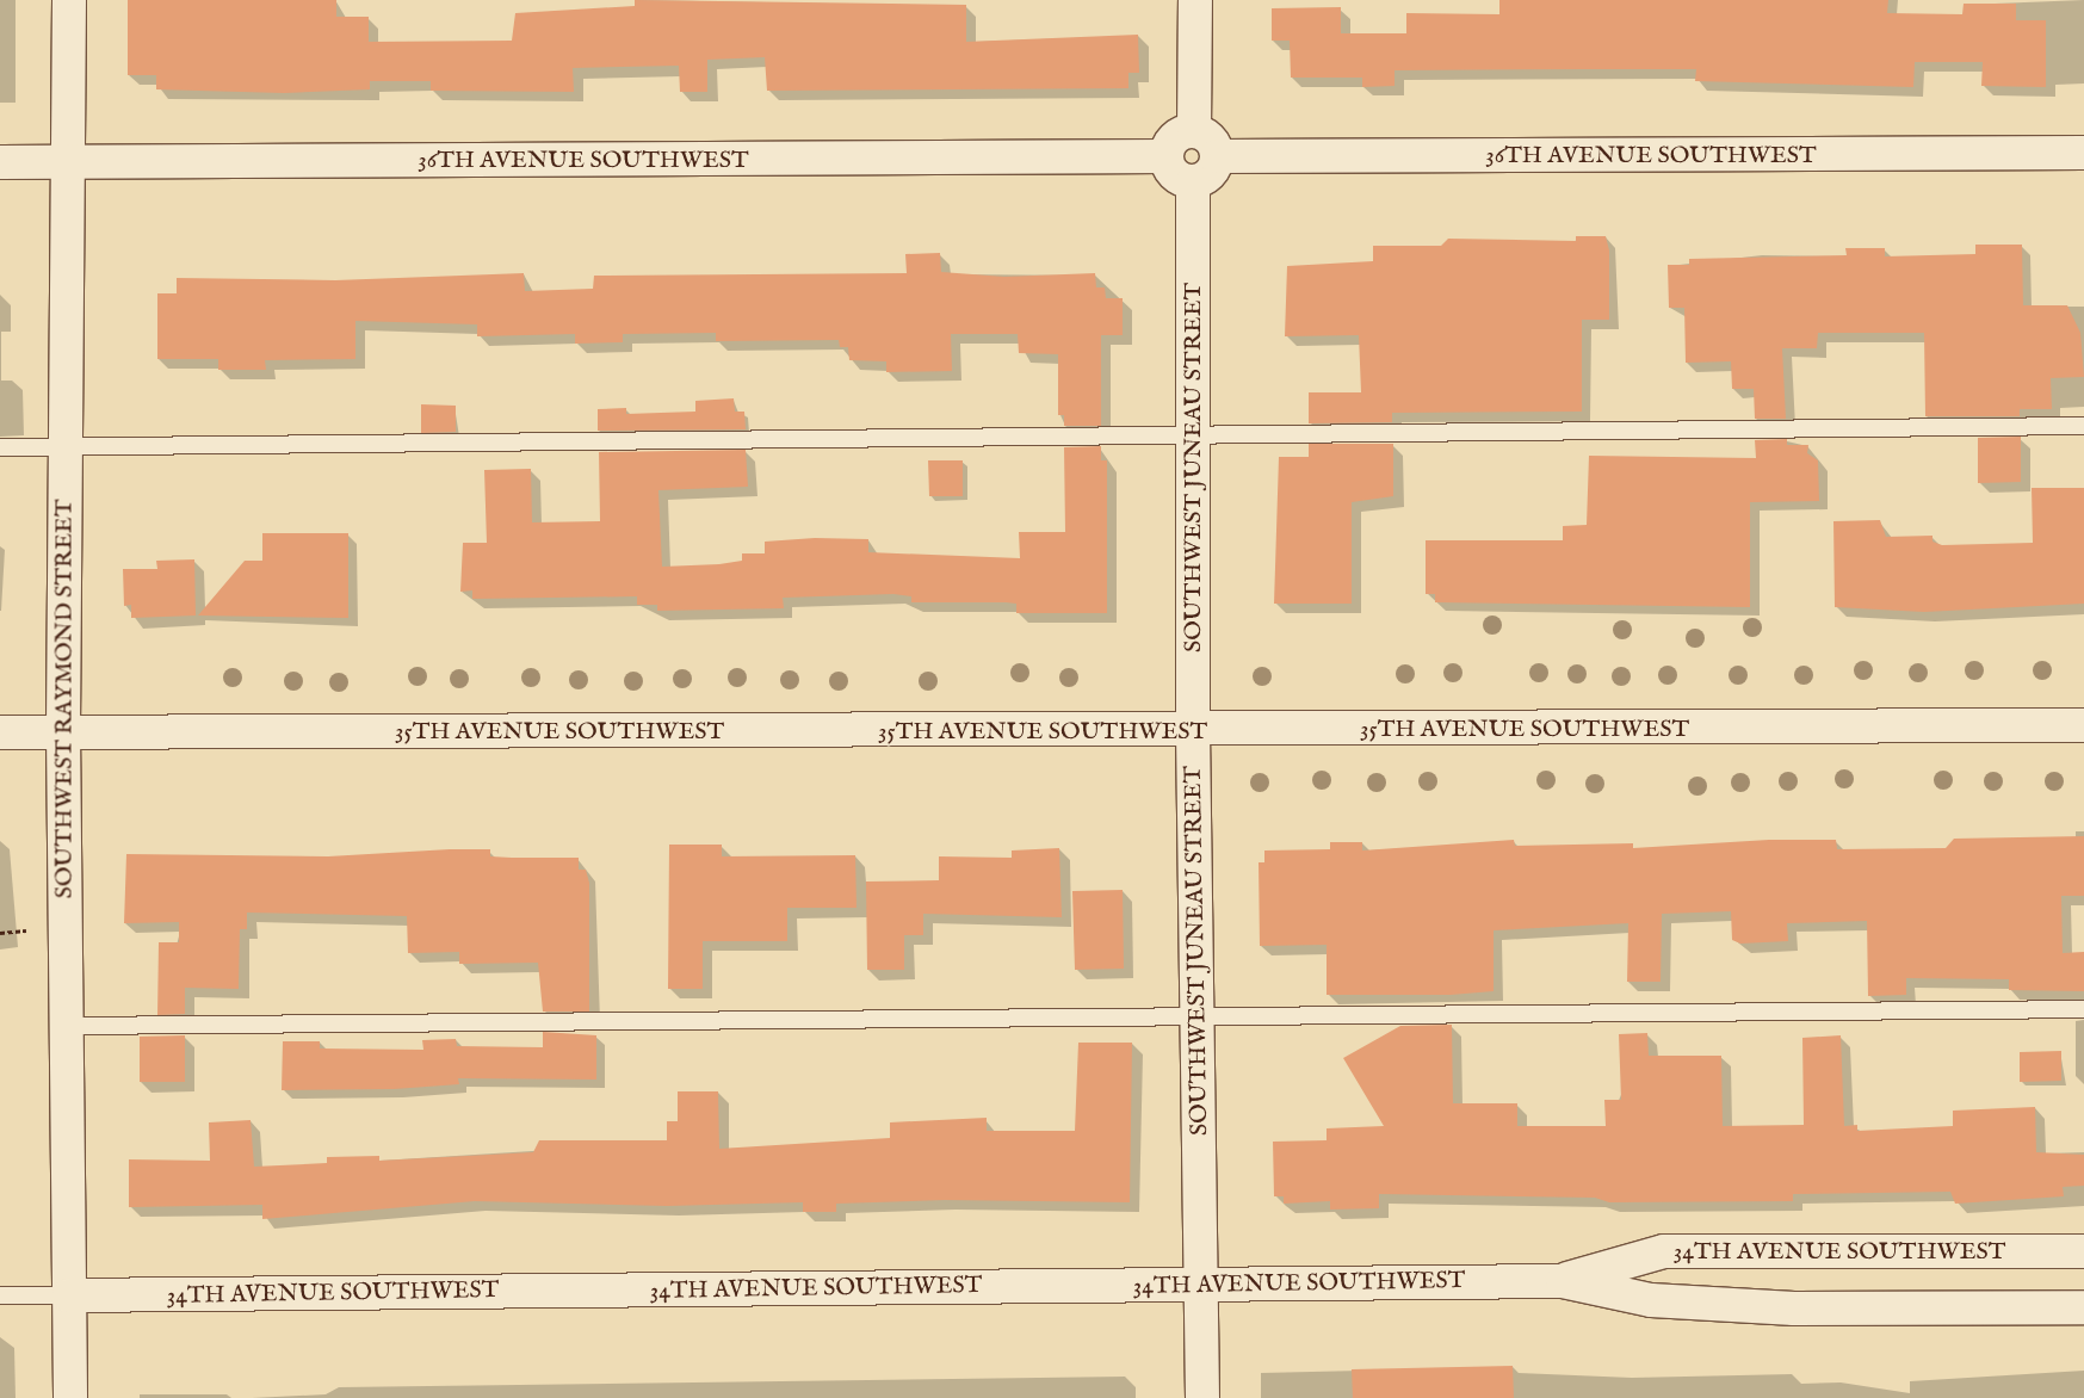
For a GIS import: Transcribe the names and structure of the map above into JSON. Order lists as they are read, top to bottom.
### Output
{
  "streets": {
    "street": [
      "36TH AVENUE SOUTHWEST",
      "SOUTHWEST JUNEAU STREET",
      "SOUTHWEST RAYMOND STREET",
      "35TH AVENUE SOUTHWEST",
      "34TH AVENUE SOUTHWEST"
    ]
  },
  "crossings": [
    ["36TH AVENUE SOUTHWEST", "SOUTHWEST JUNEAU STREET"],
    ["36TH AVENUE SOUTHWEST", "SOUTHWEST RAYMOND STREET"],
    ["SOUTHWEST JUNEAU STREET", "35TH AVENUE SOUTHWEST"],
    ["SOUTHWEST JUNEAU STREET", "34TH AVENUE SOUTHWEST"],
    ["SOUTHWEST RAYMOND STREET", "35TH AVENUE SOUTHWEST"],
    ["SOUTHWEST RAYMOND STREET", "34TH AVENUE SOUTHWEST"]
  ]
}
